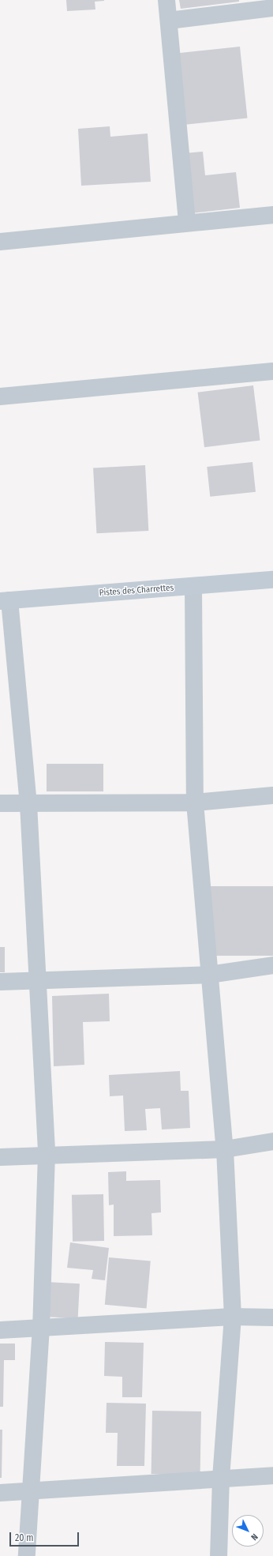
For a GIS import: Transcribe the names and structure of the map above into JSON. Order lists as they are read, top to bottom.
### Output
{
  "streets": {
    "main road": ["Pistes des Charrettes"]
  },
  "scale_bar": "20 m",
  "north": "bottom right"
}
